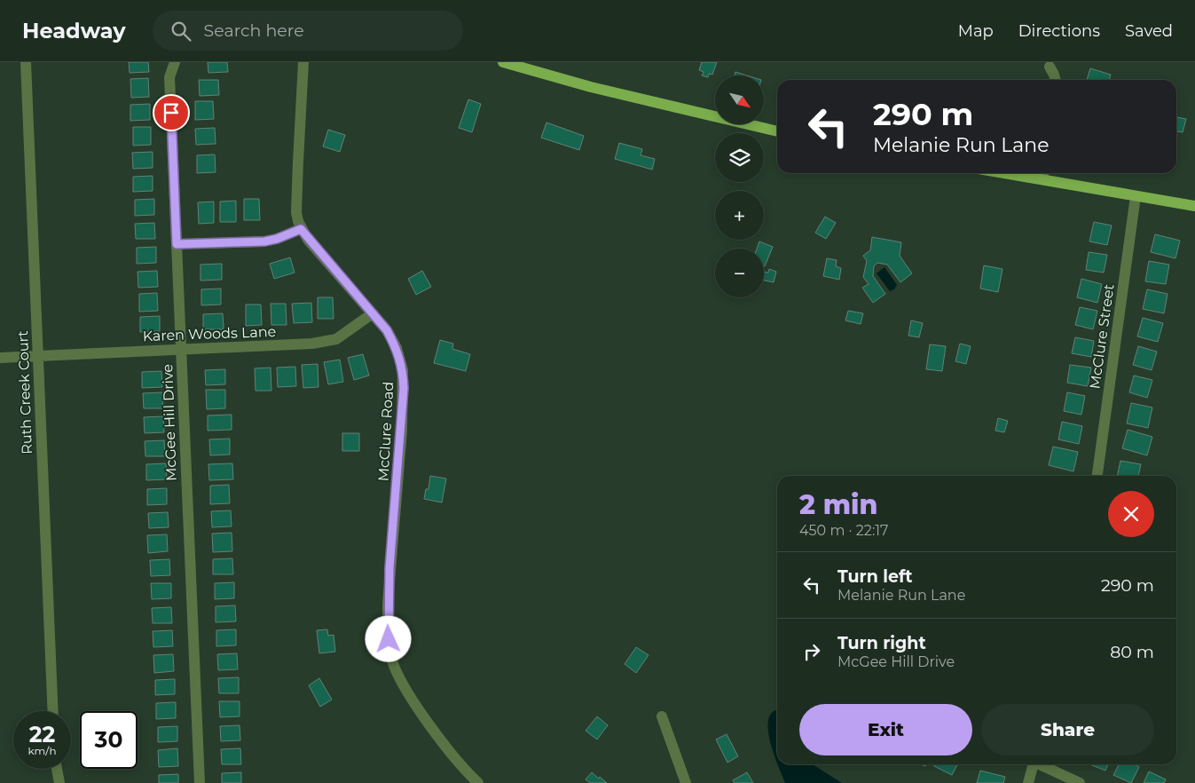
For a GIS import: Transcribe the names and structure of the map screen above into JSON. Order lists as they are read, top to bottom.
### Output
{
  "streets": {
    "street": [
      "Karen Woods Lane",
      "McClure Street",
      "Ruth Creek Court",
      "McGee Hill Drive",
      "McClure Road"
    ]
  },
  "crossings": [
    ["Karen Woods Lane", "Ruth Creek Court"],
    ["Karen Woods Lane", "McGee Hill Drive"],
    ["Karen Woods Lane", "McClure Road"]
  ],
  "north": "bottom right",
  "page": {
    "header": "Headway",
    "search": "Search here",
    "nav": ["Map", "Directions", "Saved"],
    "map_buttons": ["+", "−"],
    "turn": ["290 m", "Melanie Run Lane"],
    "heading": ["2 min", "450 m · 22:17"],
    "list": [
      {
        "name": "Turn left",
        "note": "Melanie Run Lane",
        "value": "290 m"
      },
      {
        "name": "Turn right",
        "note": "McGee Hill Drive",
        "value": "80 m"
      }
    ],
    "buttons": ["Exit", "Share"],
    "speed": "22 km/h",
    "limit": "30"
  }
}
